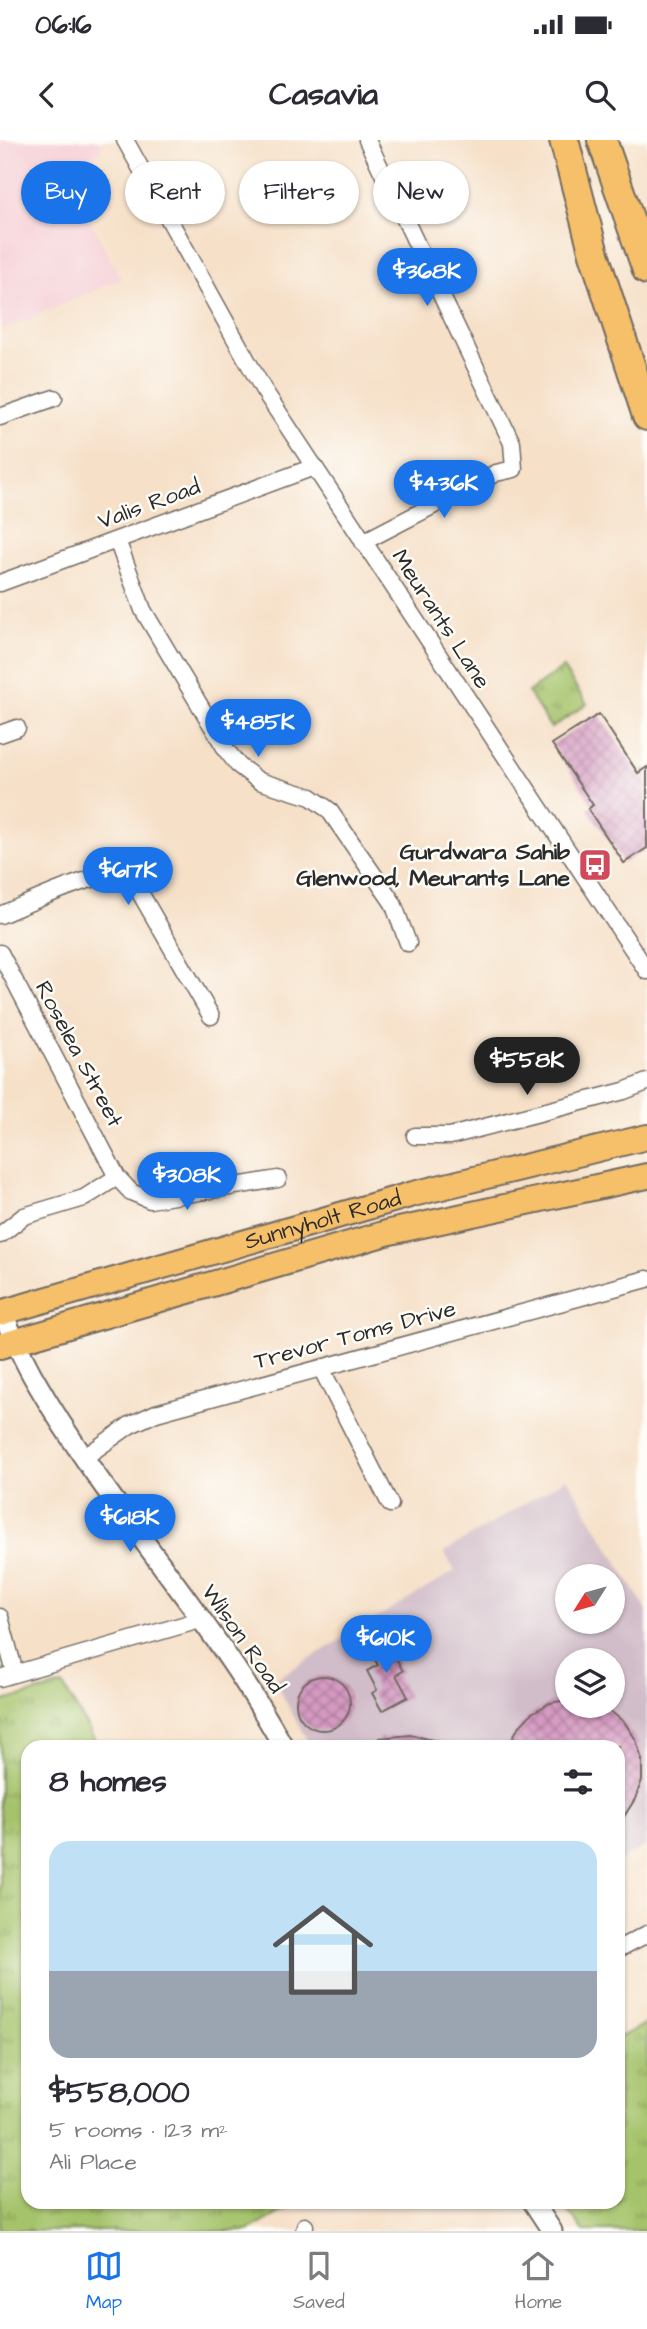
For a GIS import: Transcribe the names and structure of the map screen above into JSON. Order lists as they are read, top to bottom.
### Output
{
  "streets": {
    "main road": ["Sunnyholt Road"],
    "street": [
      "Valis Road",
      "Meurants Lane",
      "Roselea Street",
      "Trevor Toms Drive",
      "Wilson Road"
    ]
  },
  "crossings": [
    ["Valis Road", "Meurants Lane"],
    ["Sunnyholt Road", "Wilson Road"],
    ["Trevor Toms Drive", "Wilson Road"]
  ],
  "places": {
    "bus stop": ["Gurdwara Sahib Glenwood, Meurants Lane"]
  },
  "north": "bottom left",
  "page": {
    "status": "06:16",
    "header": "Casavia",
    "chip": [
      "Buy",
      "Rent",
      "Filters",
      "New"
    ],
    "price": [
      "$368K",
      "$436K",
      "$485K",
      "$617K",
      "$558K",
      "$308K",
      "$618K",
      "$610K"
    ],
    "heading": "8 homes",
    "list": [
      {
        "name": "$558,000",
        "note": "5 rooms · 123 m² · Ali Place"
      }
    ],
    "tabs": ["Map", "Saved", "Home"]
  }
}
